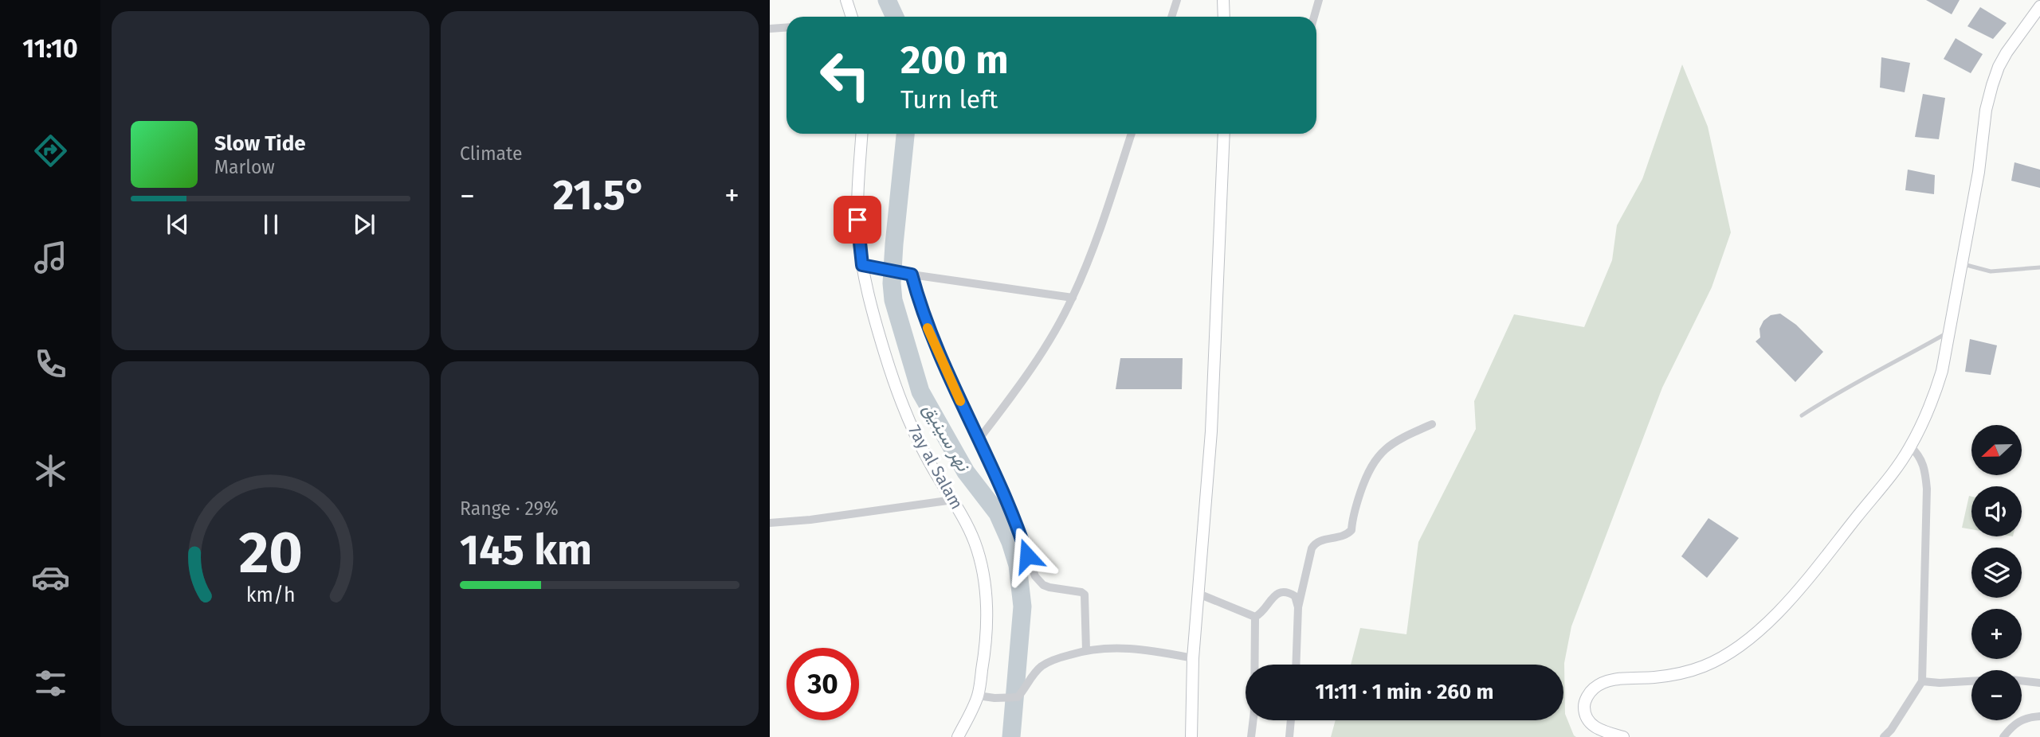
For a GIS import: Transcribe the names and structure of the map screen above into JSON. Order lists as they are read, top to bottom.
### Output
{
  "streets": {
    "street": ["7ay al Salam"]
  },
  "water": ["نهر سينيق"],
  "north": "left",
  "page": {
    "tabs": "11:10",
    "tile": [
      "Climate",
      ["Range · 29%", "145 km"]
    ],
    "turn": ["200 m", "Turn left"],
    "song": ["Slow Tide", "Marlow"],
    "heat": ["−", "21.5°", "+"],
    "map_buttons": ["+", "−"],
    "limit": "30",
    "trip": "11:11 · 1 min · 260 m",
    "gauge": ["20", "km/h"]
  }
}
